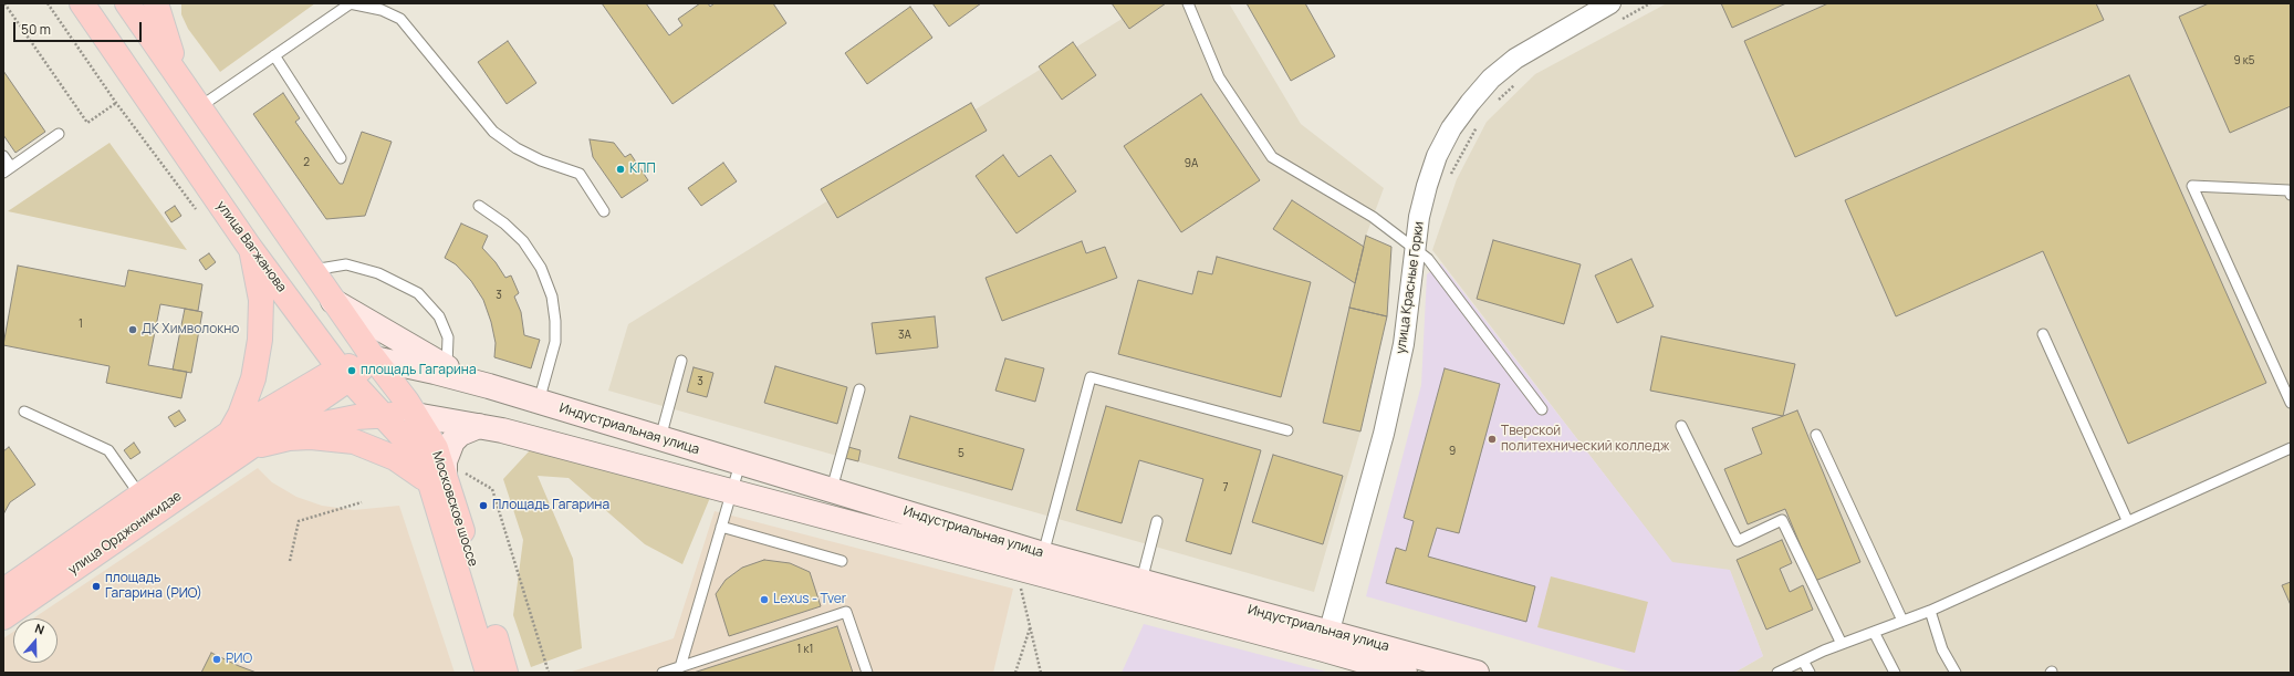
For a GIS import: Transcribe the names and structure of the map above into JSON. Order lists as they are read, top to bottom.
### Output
{
  "streets": {
    "main road": ["улица Вагжанова", "Московское шоссе", "улица Орджоникидзе"],
    "street": ["улица Красные Горки", "Индустриальная улица"]
  },
  "crossings": [
    ["улица Вагжанова", "Московское шоссе"],
    ["улица Вагжанова", "улица Орджоникидзе"],
    ["улица Красные Горки", "Индустриальная улица"],
    ["Индустриальная улица", "Московское шоссе"]
  ],
  "places": [
    "КПП",
    "ДК Химволокно",
    "площадь Гагарина",
    "Тверской политехнический колледж",
    "Площадь Гагарина",
    "площадь Гагарина (РИО)",
    "Lexus - Tver",
    "РИО"
  ],
  "house_numbers": [
    "9 к5",
    "2",
    "9А",
    "3",
    "1",
    "3А",
    "3",
    "9",
    "5",
    "7",
    "1 к1"
  ],
  "scale_bar": "50 m",
  "north": "top"
}
